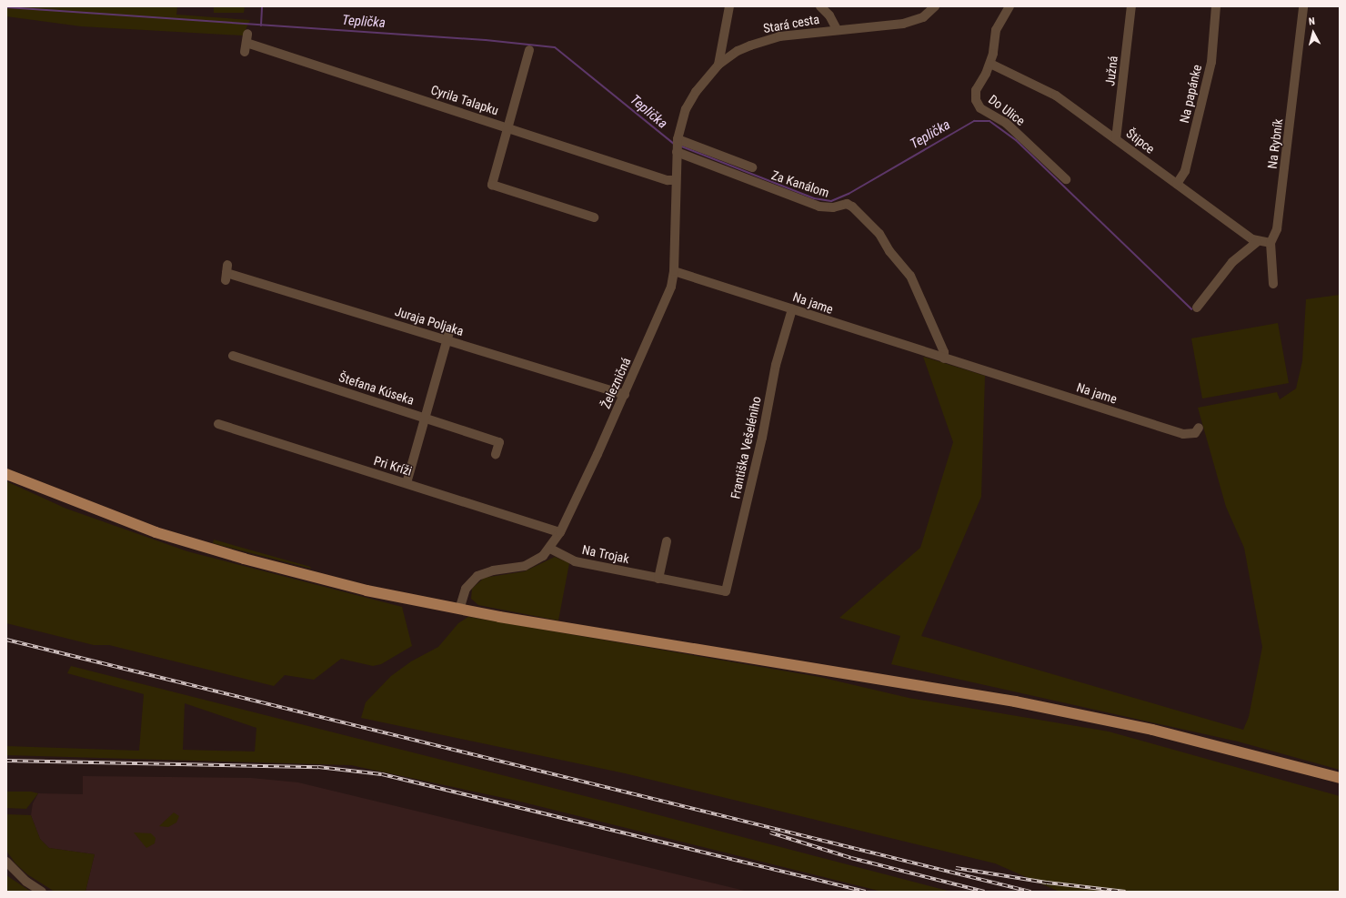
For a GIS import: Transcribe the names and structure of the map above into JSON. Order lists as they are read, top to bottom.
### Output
{
  "streets": {
    "street": [
      "Stará cesta",
      "Južná",
      "Na papánke",
      "Cyrila Talapku",
      "Do Ulice",
      "Štipce",
      "Na Rybník",
      "Za Kanálom",
      "Na jame",
      "Juraja Poljaka",
      "Železničná",
      "Štefana Kúseka",
      "Františka Vešeléniho",
      "Pri Kríži",
      "Na Trojak"
    ]
  },
  "crossings": [
    ["Stará cesta", "Železničná"],
    ["Južná", "Štipce"],
    ["Na papánke", "Štipce"],
    ["Cyrila Talapku", "Železničná"],
    ["Do Ulice", "Štipce"],
    ["Za Kanálom", "Na jame"],
    ["Za Kanálom", "Železničná"],
    ["Na jame", "Železničná"],
    ["Na jame", "Františka Vešeléniho"],
    ["Juraja Poljaka", "Železničná"],
    ["Železničná", "Pri Kríži"],
    ["Železničná", "Na Trojak"],
    ["Františka Vešeléniho", "Na Trojak"]
  ],
  "water": ["Teplička"],
  "north": "top"
}
